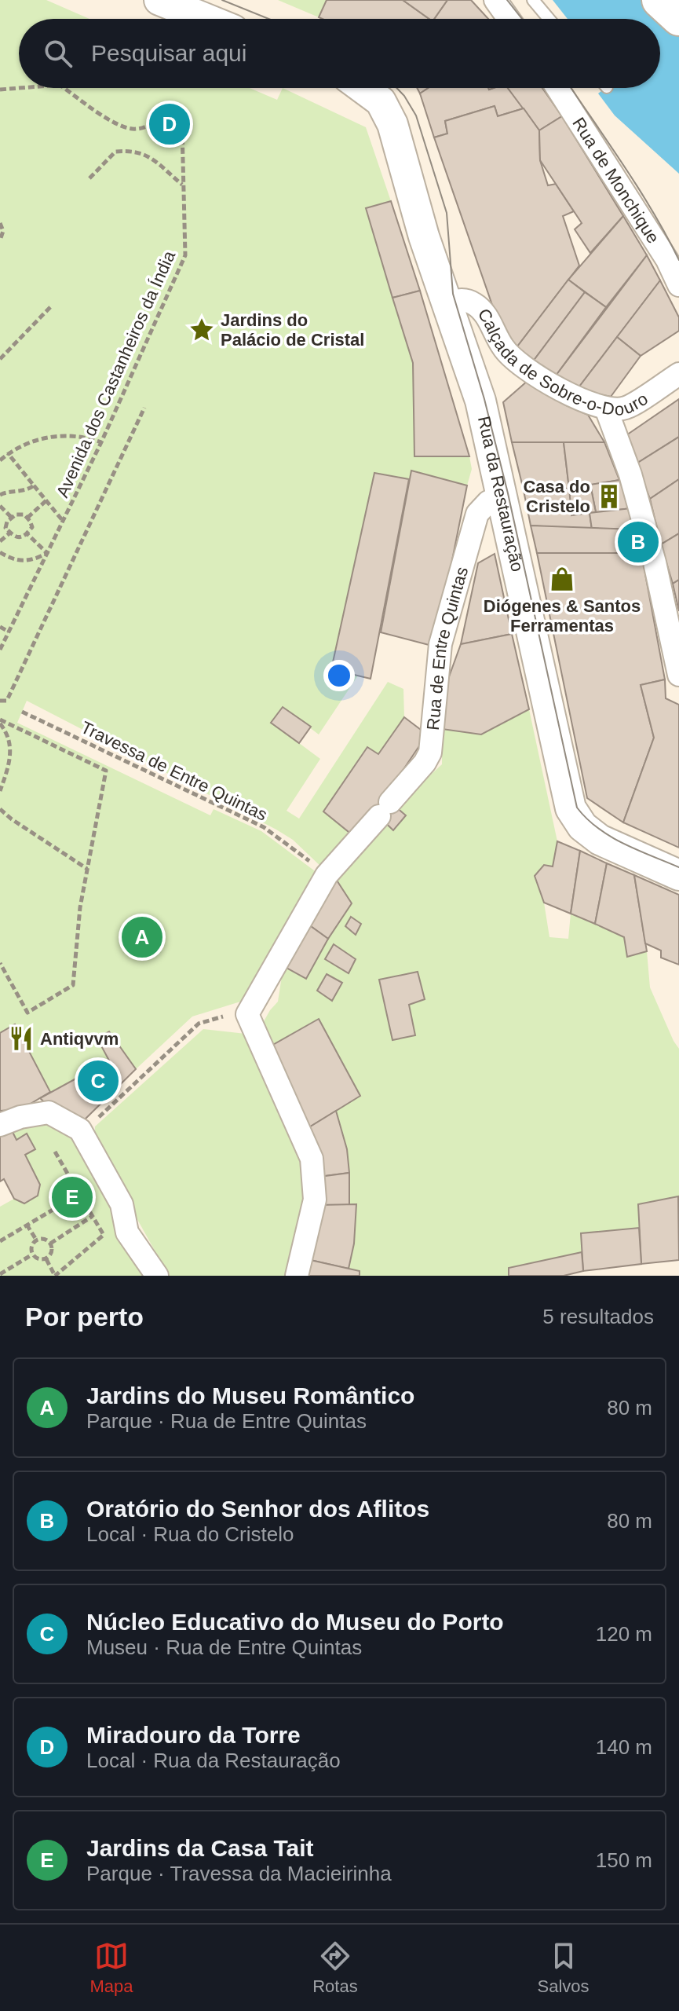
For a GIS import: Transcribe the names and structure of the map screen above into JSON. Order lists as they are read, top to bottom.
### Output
{
  "streets": {
    "main road": ["Rua da Restauração"],
    "street": ["Rua de Monchique", "Calçada de Sobre-o-Douro", "Rua de Entre Quintas"],
    "path": ["Avenida dos Castanheiros da Índia", "Travessa de Entre Quintas"]
  },
  "crossings": [
    ["Calçada de Sobre-o-Douro", "Rua da Restauração"],
    ["Rua da Restauração", "Rua de Entre Quintas"]
  ],
  "places": {
    "place": ["Jardins do Palácio de Cristal"],
    "building": ["Casa do Cristelo"],
    "shop": ["Diógenes & Santos Ferramentas"],
    "restaurant": ["Antiqvvm"]
  },
  "page": {
    "search": "Pesquisar aqui",
    "pins": [
      "D",
      "B",
      "A",
      "C",
      "E"
    ],
    "heading": ["Por perto", "5 resultados"],
    "list": [
      {
        "mark": "A",
        "name": "Jardins do Museu Romântico",
        "note": "Parque · Rua de Entre Quintas",
        "value": "80 m"
      },
      {
        "mark": "B",
        "name": "Oratório do Senhor dos Aflitos",
        "note": "Local · Rua do Cristelo",
        "value": "80 m"
      },
      {
        "mark": "C",
        "name": "Núcleo Educativo do Museu do Porto",
        "note": "Museu · Rua de Entre Quintas",
        "value": "120 m"
      },
      {
        "mark": "D",
        "name": "Miradouro da Torre",
        "note": "Local · Rua da Restauração",
        "value": "140 m"
      },
      {
        "mark": "E",
        "name": "Jardins da Casa Tait",
        "note": "Parque · Travessa da Macieirinha",
        "value": "150 m"
      }
    ],
    "nav": ["Mapa", "Rotas", "Salvos"]
  }
}
